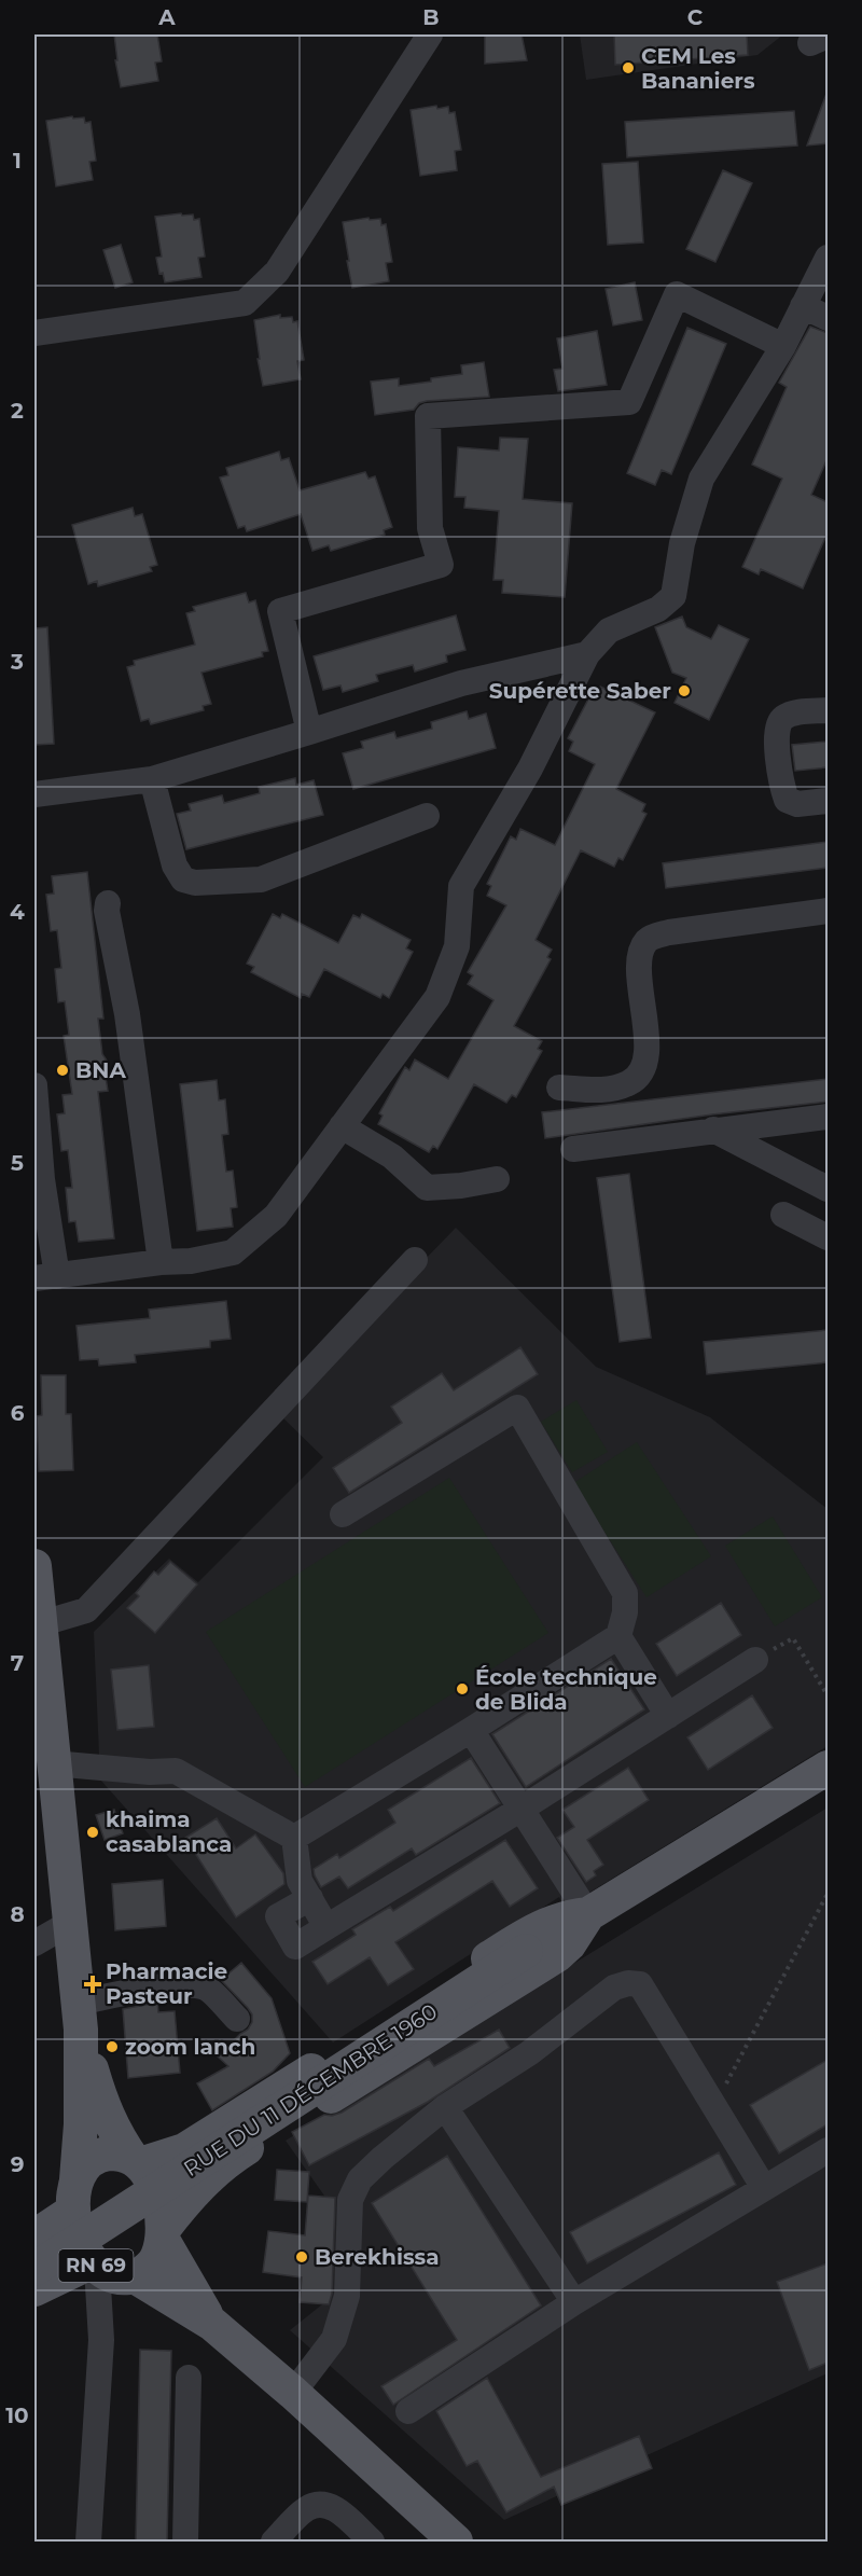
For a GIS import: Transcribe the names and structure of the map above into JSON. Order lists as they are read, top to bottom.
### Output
{
  "streets": {
    "main road": ["RUE DU 11 DÉCEMBRE 1960", "RN 69"]
  },
  "crossings": [
    ["RUE DU 11 DÉCEMBRE 1960", "RN 69"]
  ],
  "places": {
    "other": [
      "CEM Les Bananiers",
      "Supérette Saber",
      "BNA",
      "École technique de Blida",
      "khaima casablanca",
      "zoom lanch",
      "Berekhissa"
    ],
    "health": ["Pharmacie Pasteur"]
  },
  "grid": {
    "columns": ["A", "B", "C"],
    "rows": [
      "1",
      "2",
      "3",
      "4",
      "5",
      "6",
      "7",
      "8",
      "9",
      "10"
    ]
  }
}
